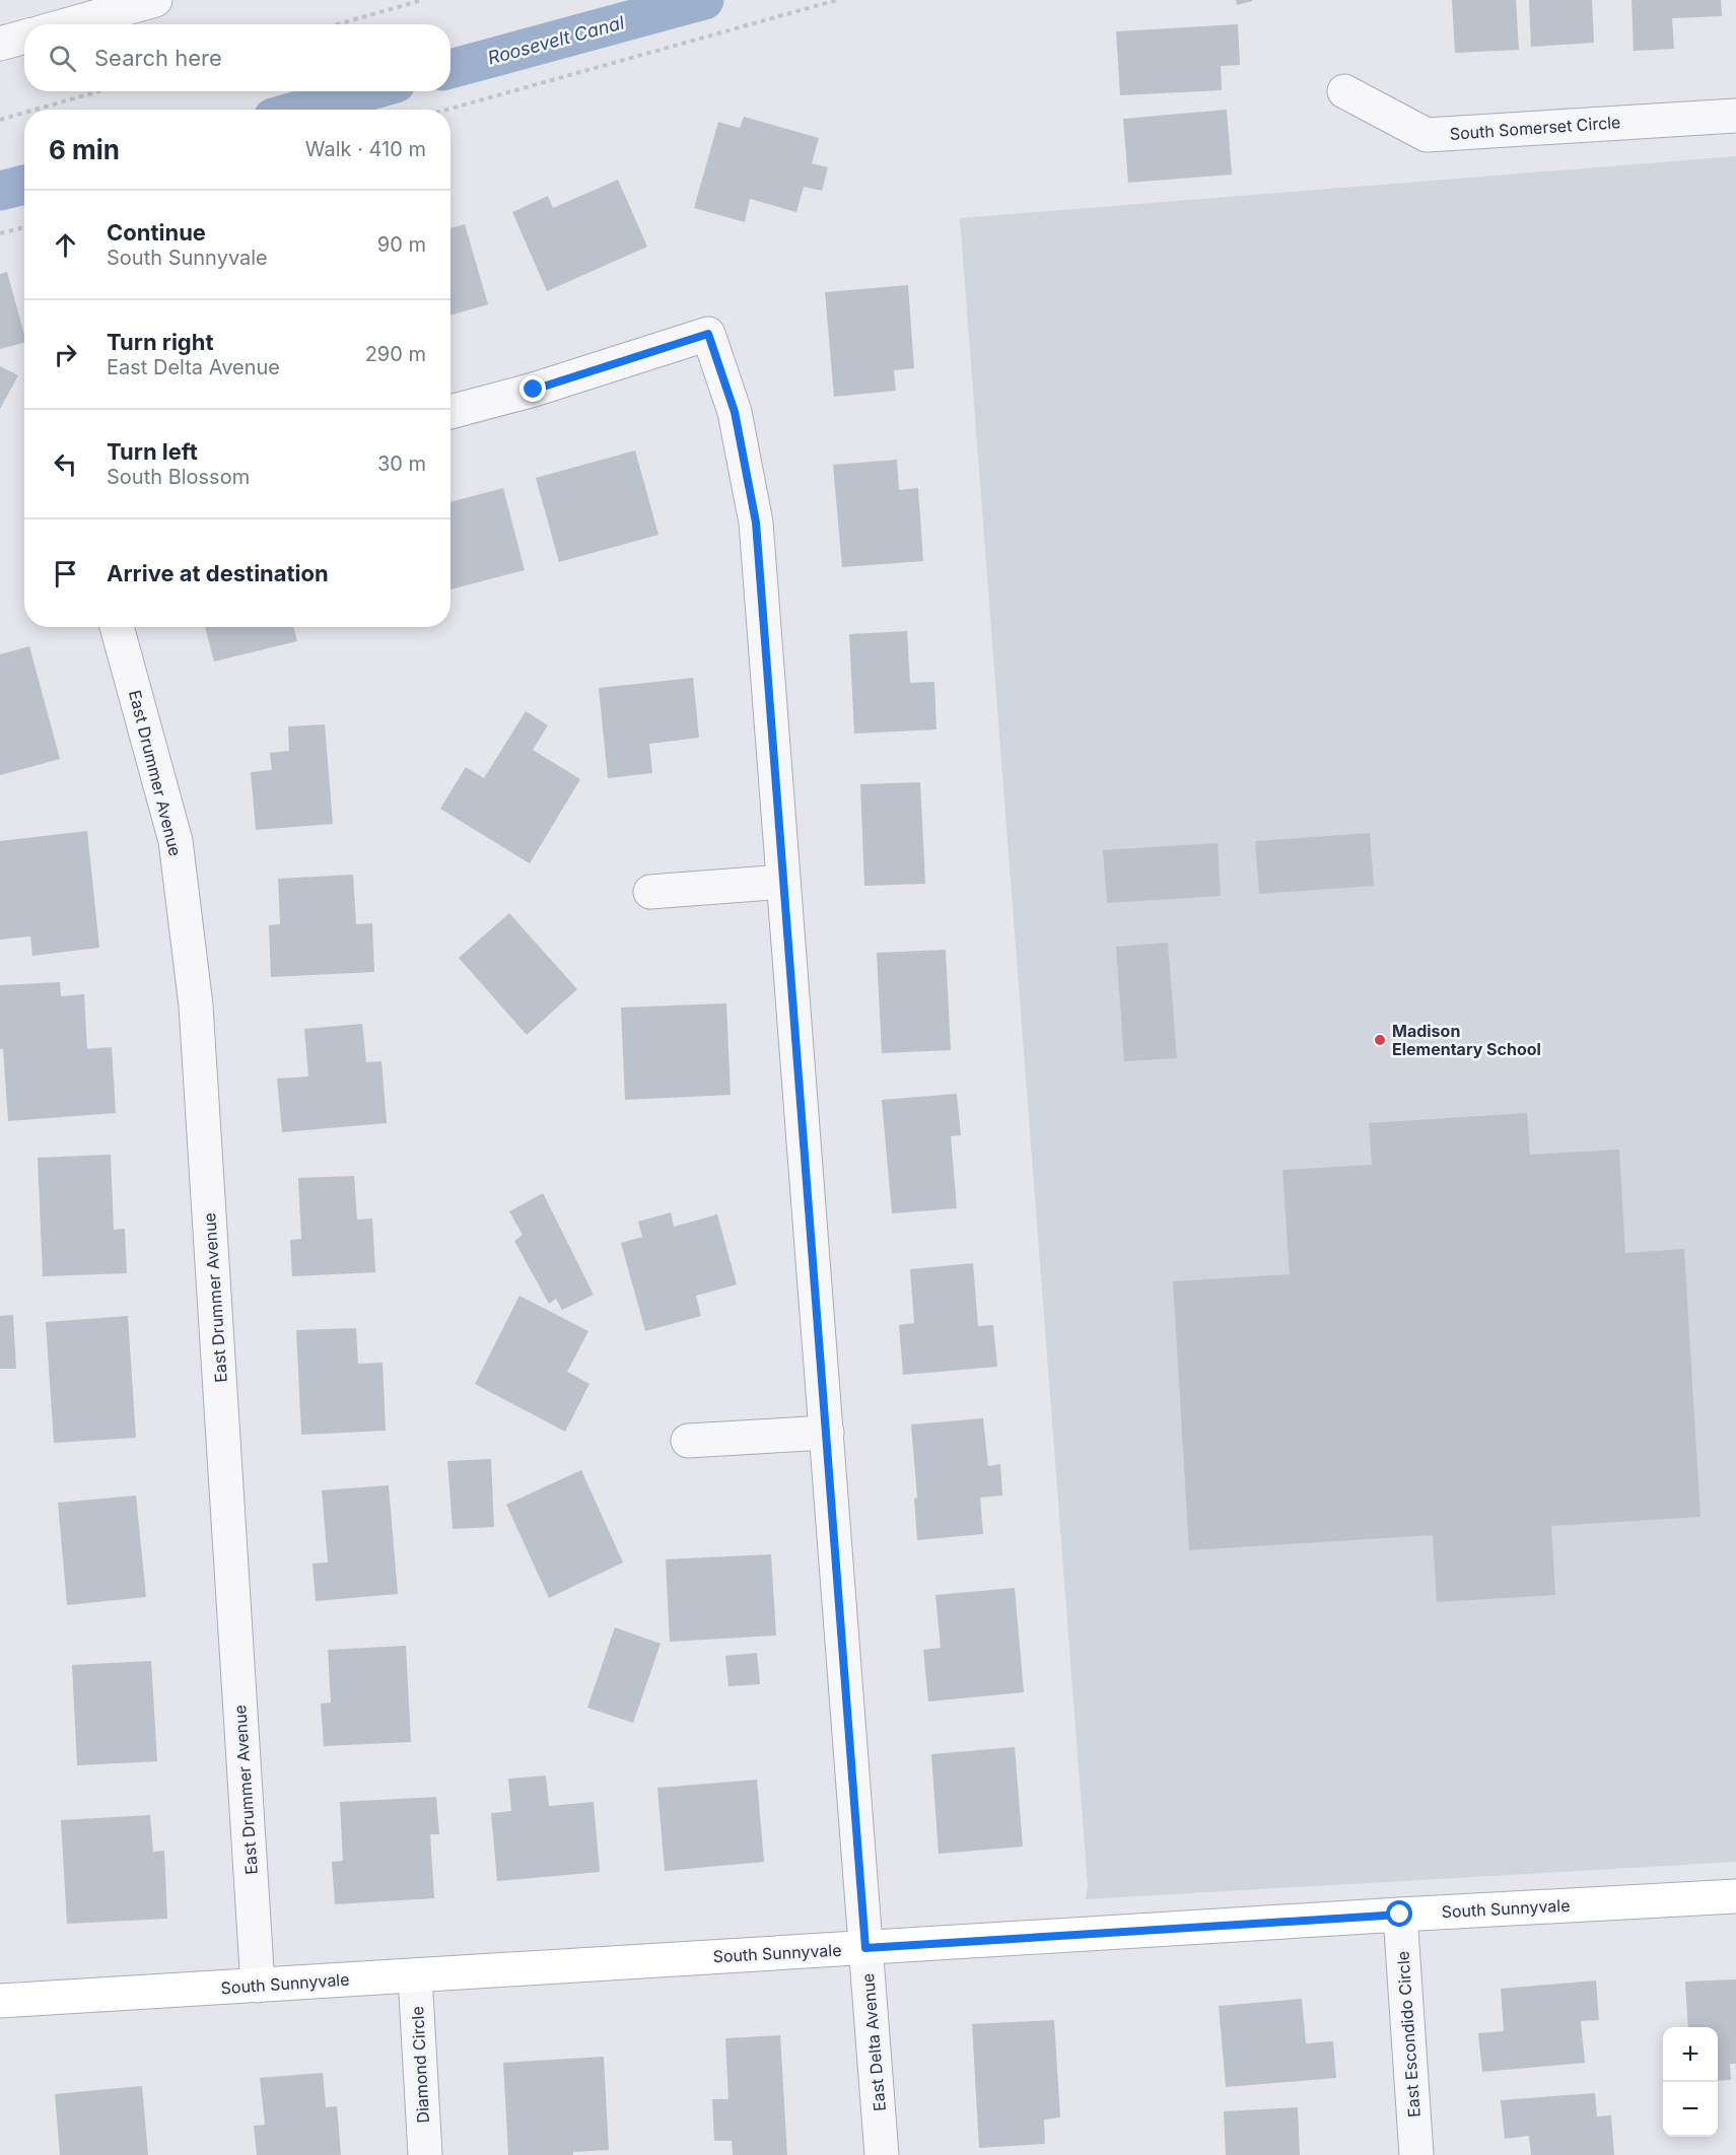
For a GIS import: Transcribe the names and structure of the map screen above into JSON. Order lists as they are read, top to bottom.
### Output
{
  "streets": {
    "street": [
      "South Somerset Circle",
      "East Drummer Avenue",
      "South Sunnyvale",
      "East Escondido Circle",
      "East Delta Avenue",
      "Diamond Circle"
    ]
  },
  "crossings": [
    ["East Drummer Avenue", "South Sunnyvale"],
    ["South Sunnyvale", "East Escondido Circle"],
    ["South Sunnyvale", "East Delta Avenue"],
    ["South Sunnyvale", "Diamond Circle"]
  ],
  "water": ["Roosevelt Canal"],
  "places": ["Madison Elementary School"],
  "page": {
    "search": "Search here",
    "heading": ["6 min", "Walk · 410 m"],
    "list": [
      ["Continue", "South Sunnyvale", "90 m"],
      ["Turn right", "East Delta Avenue", "290 m"],
      ["Turn left", "South Blossom", "30 m"],
      "Arrive at destination"
    ],
    "map_buttons": ["+", "−"]
  }
}
